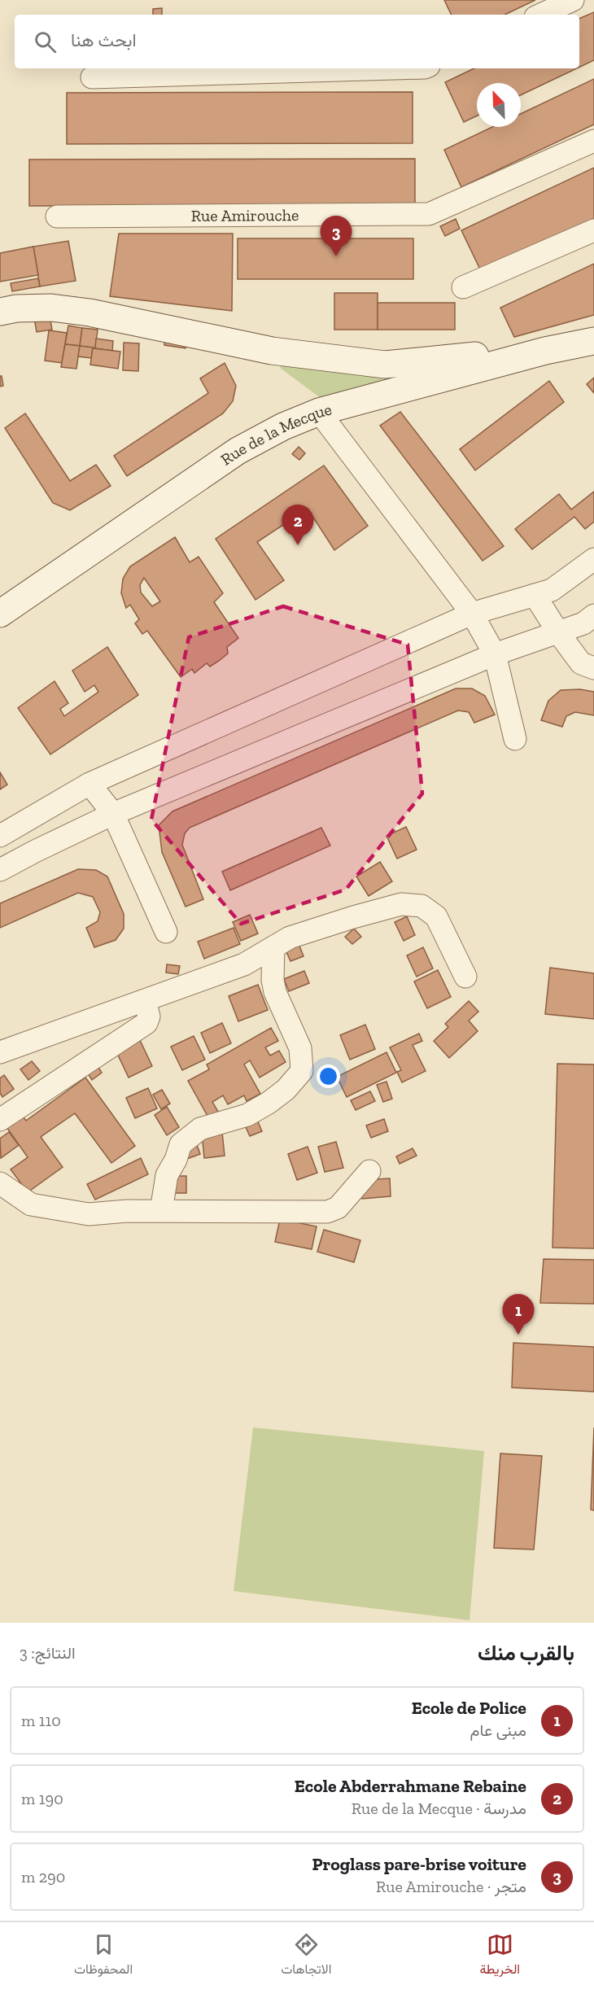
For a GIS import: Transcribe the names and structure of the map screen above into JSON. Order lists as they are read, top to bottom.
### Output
{
  "streets": {
    "street": ["Rue Amirouche", "Rue de la Mecque"]
  },
  "north": "top left",
  "page": {
    "search": "ابحث هنا",
    "pins": ["3", "2", "1"],
    "heading": ["بالقرب منك", "النتائج: 3"],
    "list": [
      {
        "mark": "1",
        "name": "Ecole de Police",
        "note": "مبنى عام",
        "value": "110 m"
      },
      {
        "mark": "2",
        "name": "Ecole Abderrahmane Rebaine",
        "note": "مدرسة · Rue de la Mecque",
        "value": "190 m"
      },
      {
        "mark": "3",
        "name": "Proglass pare-brise voiture",
        "note": "متجر · Rue Amirouche",
        "value": "290 m"
      }
    ],
    "nav": ["الخريطة", "الاتجاهات", "المحفوظات"]
  }
}
